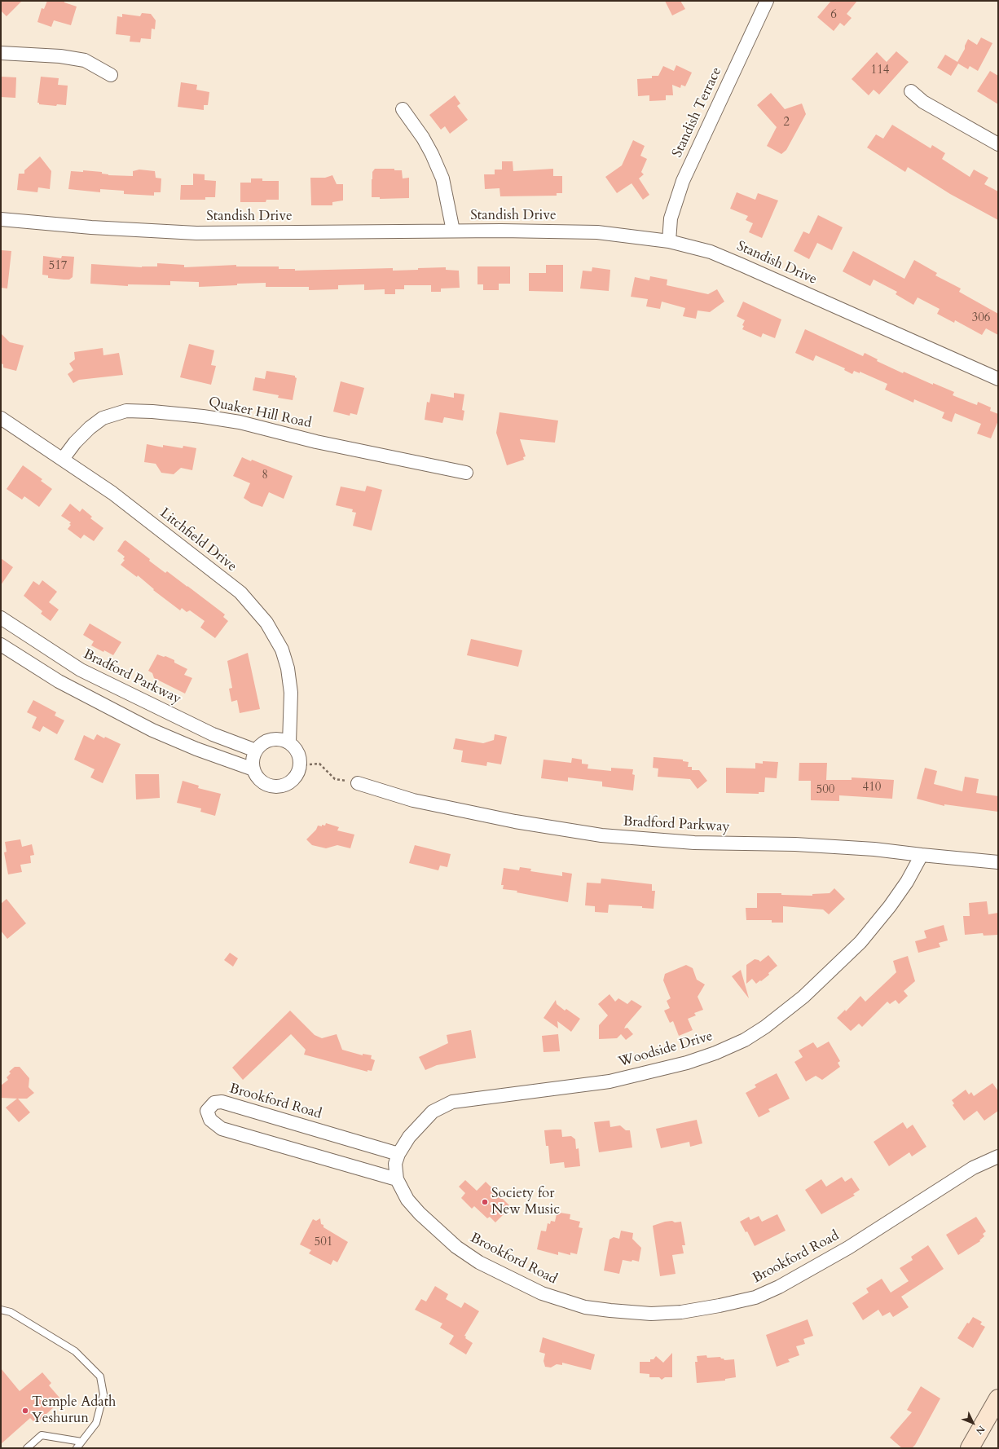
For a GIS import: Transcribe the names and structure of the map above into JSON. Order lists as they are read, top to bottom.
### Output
{
  "streets": {
    "street": [
      "Standish Terrace",
      "Standish Drive",
      "Quaker Hill Road",
      "Litchfield Drive",
      "Bradford Parkway",
      "Woodside Drive",
      "Brookford Road"
    ]
  },
  "crossings": [
    ["Standish Terrace", "Standish Drive"],
    ["Quaker Hill Road", "Litchfield Drive"],
    ["Litchfield Drive", "Bradford Parkway"],
    ["Bradford Parkway", "Woodside Drive"],
    ["Woodside Drive", "Brookford Road"]
  ],
  "places": ["Society for New Music", "Temple Adath Yeshurun"],
  "house_numbers": [
    "6",
    "114",
    "2",
    "517",
    "306",
    "8",
    "410",
    "500",
    "501"
  ],
  "north": "bottom right"
}
